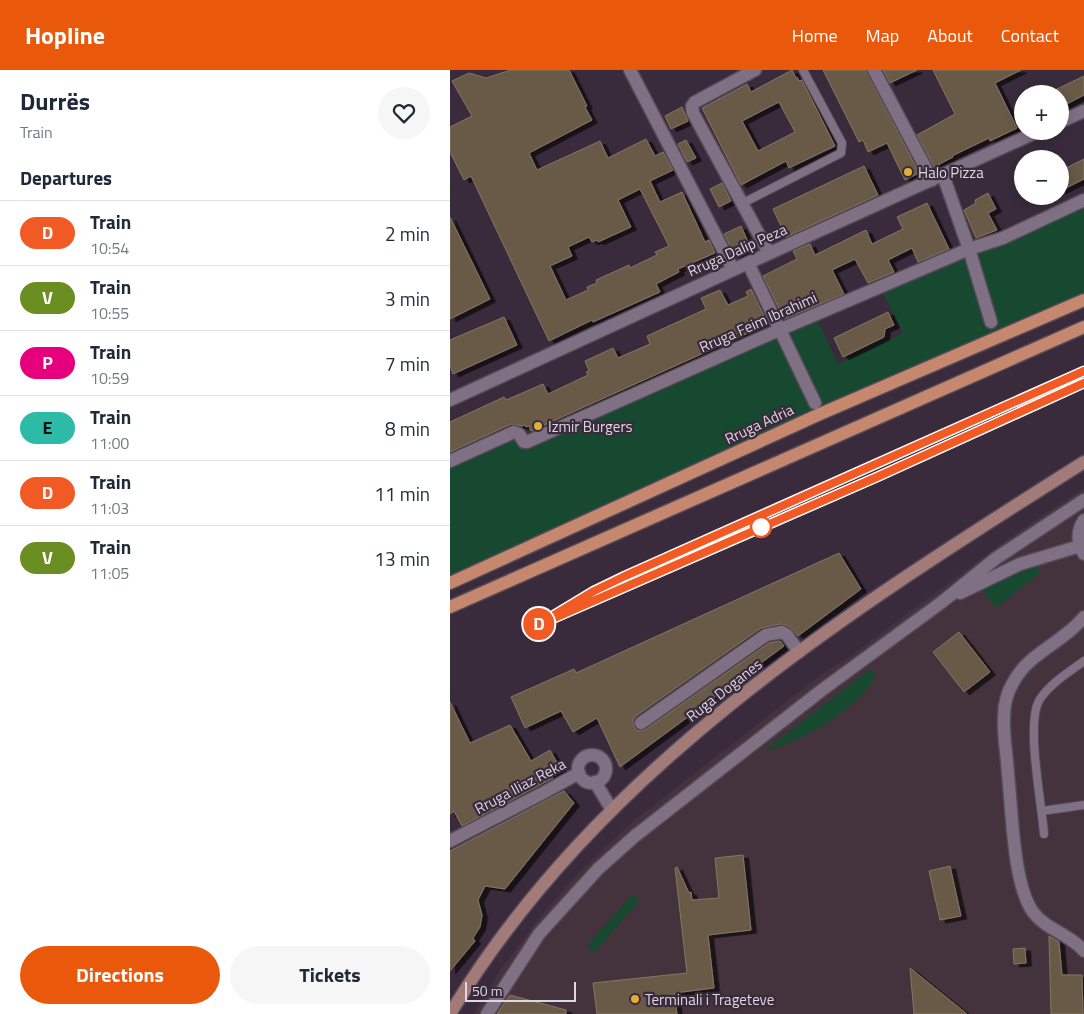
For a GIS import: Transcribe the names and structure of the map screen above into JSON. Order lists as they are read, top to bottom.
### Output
{
  "streets": {
    "main road": ["Rruga Adria", "Ruga Doganes"],
    "street": ["Rruga Dalip Peza", "Rruga Feim Ibrahimi", "Rruga Iliaz Reka"]
  },
  "places": ["Halo Pizza", "Izmir Burgers", "Terminali i Trageteve"],
  "scale_bar": "50 m",
  "page": {
    "header": "Hopline",
    "nav": [
      "Home",
      "Map",
      "About",
      "Contact"
    ],
    "heading": [
      ["Durrës", "Train"],
      "Departures"
    ],
    "on_map": "D",
    "map_buttons": ["+", "−"],
    "list": [
      {
        "mark": "D",
        "name": "Train",
        "note": "10:54",
        "value": "2 min"
      },
      {
        "mark": "V",
        "name": "Train",
        "note": "10:55",
        "value": "3 min"
      },
      {
        "mark": "P",
        "name": "Train",
        "note": "10:59",
        "value": "7 min"
      },
      {
        "mark": "E",
        "name": "Train",
        "note": "11:00",
        "value": "8 min"
      },
      {
        "mark": "D",
        "name": "Train",
        "note": "11:03",
        "value": "11 min"
      },
      {
        "mark": "V",
        "name": "Train",
        "note": "11:05",
        "value": "13 min"
      }
    ],
    "buttons": ["Directions", "Tickets"],
    "scale": "50 m"
  }
}
